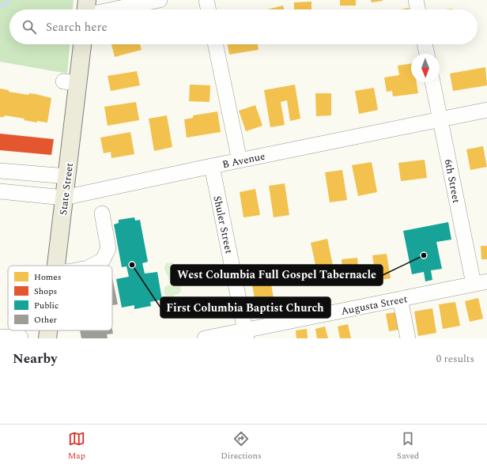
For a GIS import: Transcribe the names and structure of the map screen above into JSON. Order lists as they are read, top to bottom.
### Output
{
  "streets": {
    "main road": ["State Street"],
    "street": [
      "B Avenue",
      "6th Street",
      "Shuler Street",
      "Augusta Street"
    ]
  },
  "crossings": [
    ["B Avenue", "6th Street"],
    ["B Avenue", "State Street"],
    ["B Avenue", "Shuler Street"],
    ["6th Street", "Augusta Street"],
    ["Shuler Street", "Augusta Street"]
  ],
  "places": ["West Columbia Full Gospel Tabernacle", "First Columbia Baptist Church"],
  "legend": [
    "Homes",
    "Shops",
    "Public",
    "Other"
  ],
  "north": "bottom",
  "page": {
    "search": "Search here",
    "heading": ["Nearby", "0 results"],
    "nav": ["Map", "Directions", "Saved"]
  }
}
